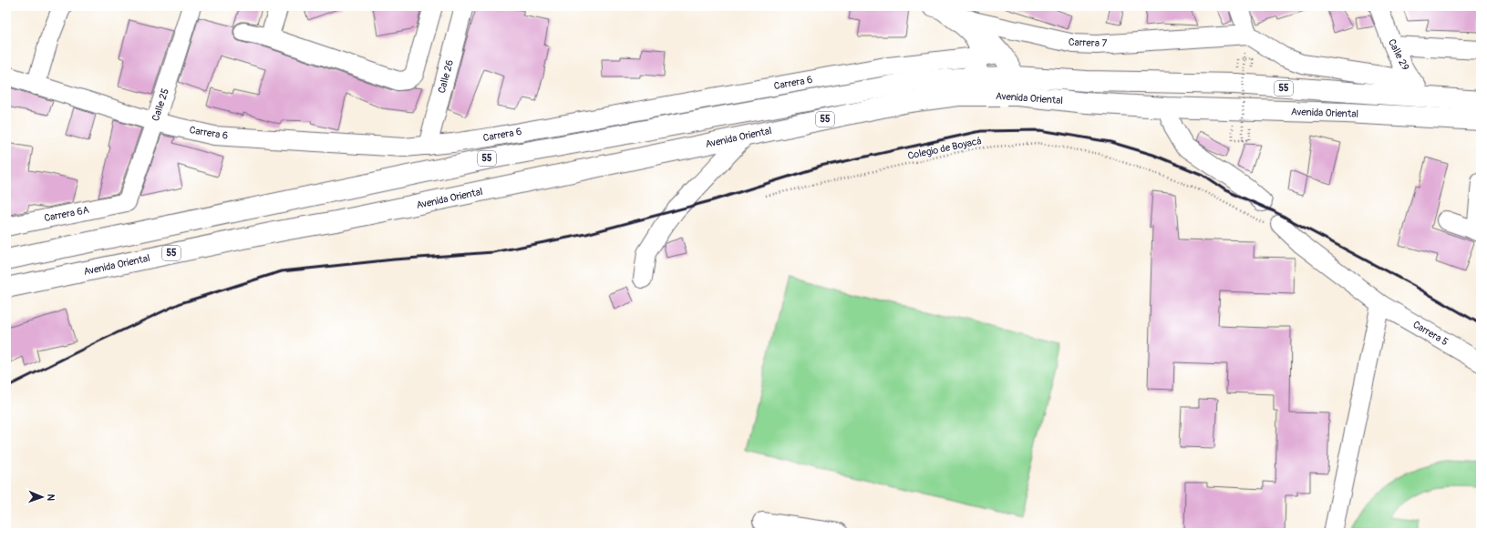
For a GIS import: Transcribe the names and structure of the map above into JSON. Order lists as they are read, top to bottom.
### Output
{
  "streets": {
    "main road": ["55", "Avenida Oriental"],
    "street": [
      "Carrera 7",
      "Calle 29",
      "Calle 26",
      "Carrera 6",
      "Calle 25",
      "Carrera 6A",
      "Carrera 5"
    ],
    "path": ["Colegio de Boyacá"]
  },
  "crossings": [
    ["Calle 29", "Avenida Oriental"],
    ["Calle 26", "Carrera 6"],
    ["Carrera 6", "Calle 25"],
    ["Calle 25", "Carrera 6A"],
    ["Colegio de Boyacá", "Carrera 5"]
  ],
  "north": "right"
}
